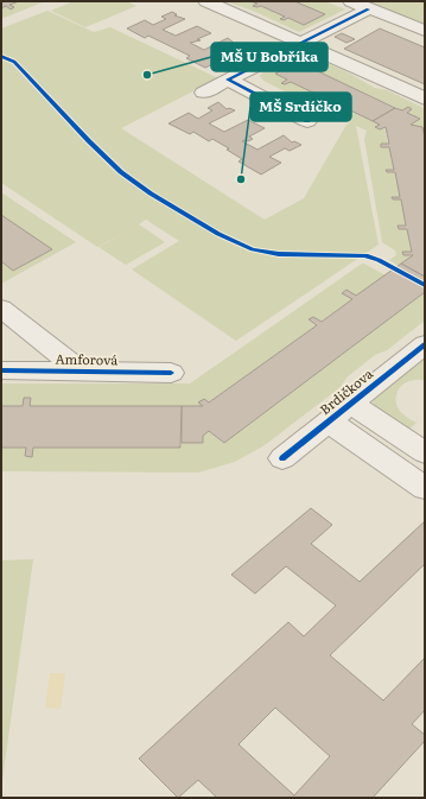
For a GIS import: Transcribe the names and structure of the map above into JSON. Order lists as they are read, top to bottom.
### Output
{
  "streets": {
    "street": ["Amforová", "Brdičkova"]
  },
  "places": ["MŠ U Bobříka", "MŠ Srdíčko"]
}
